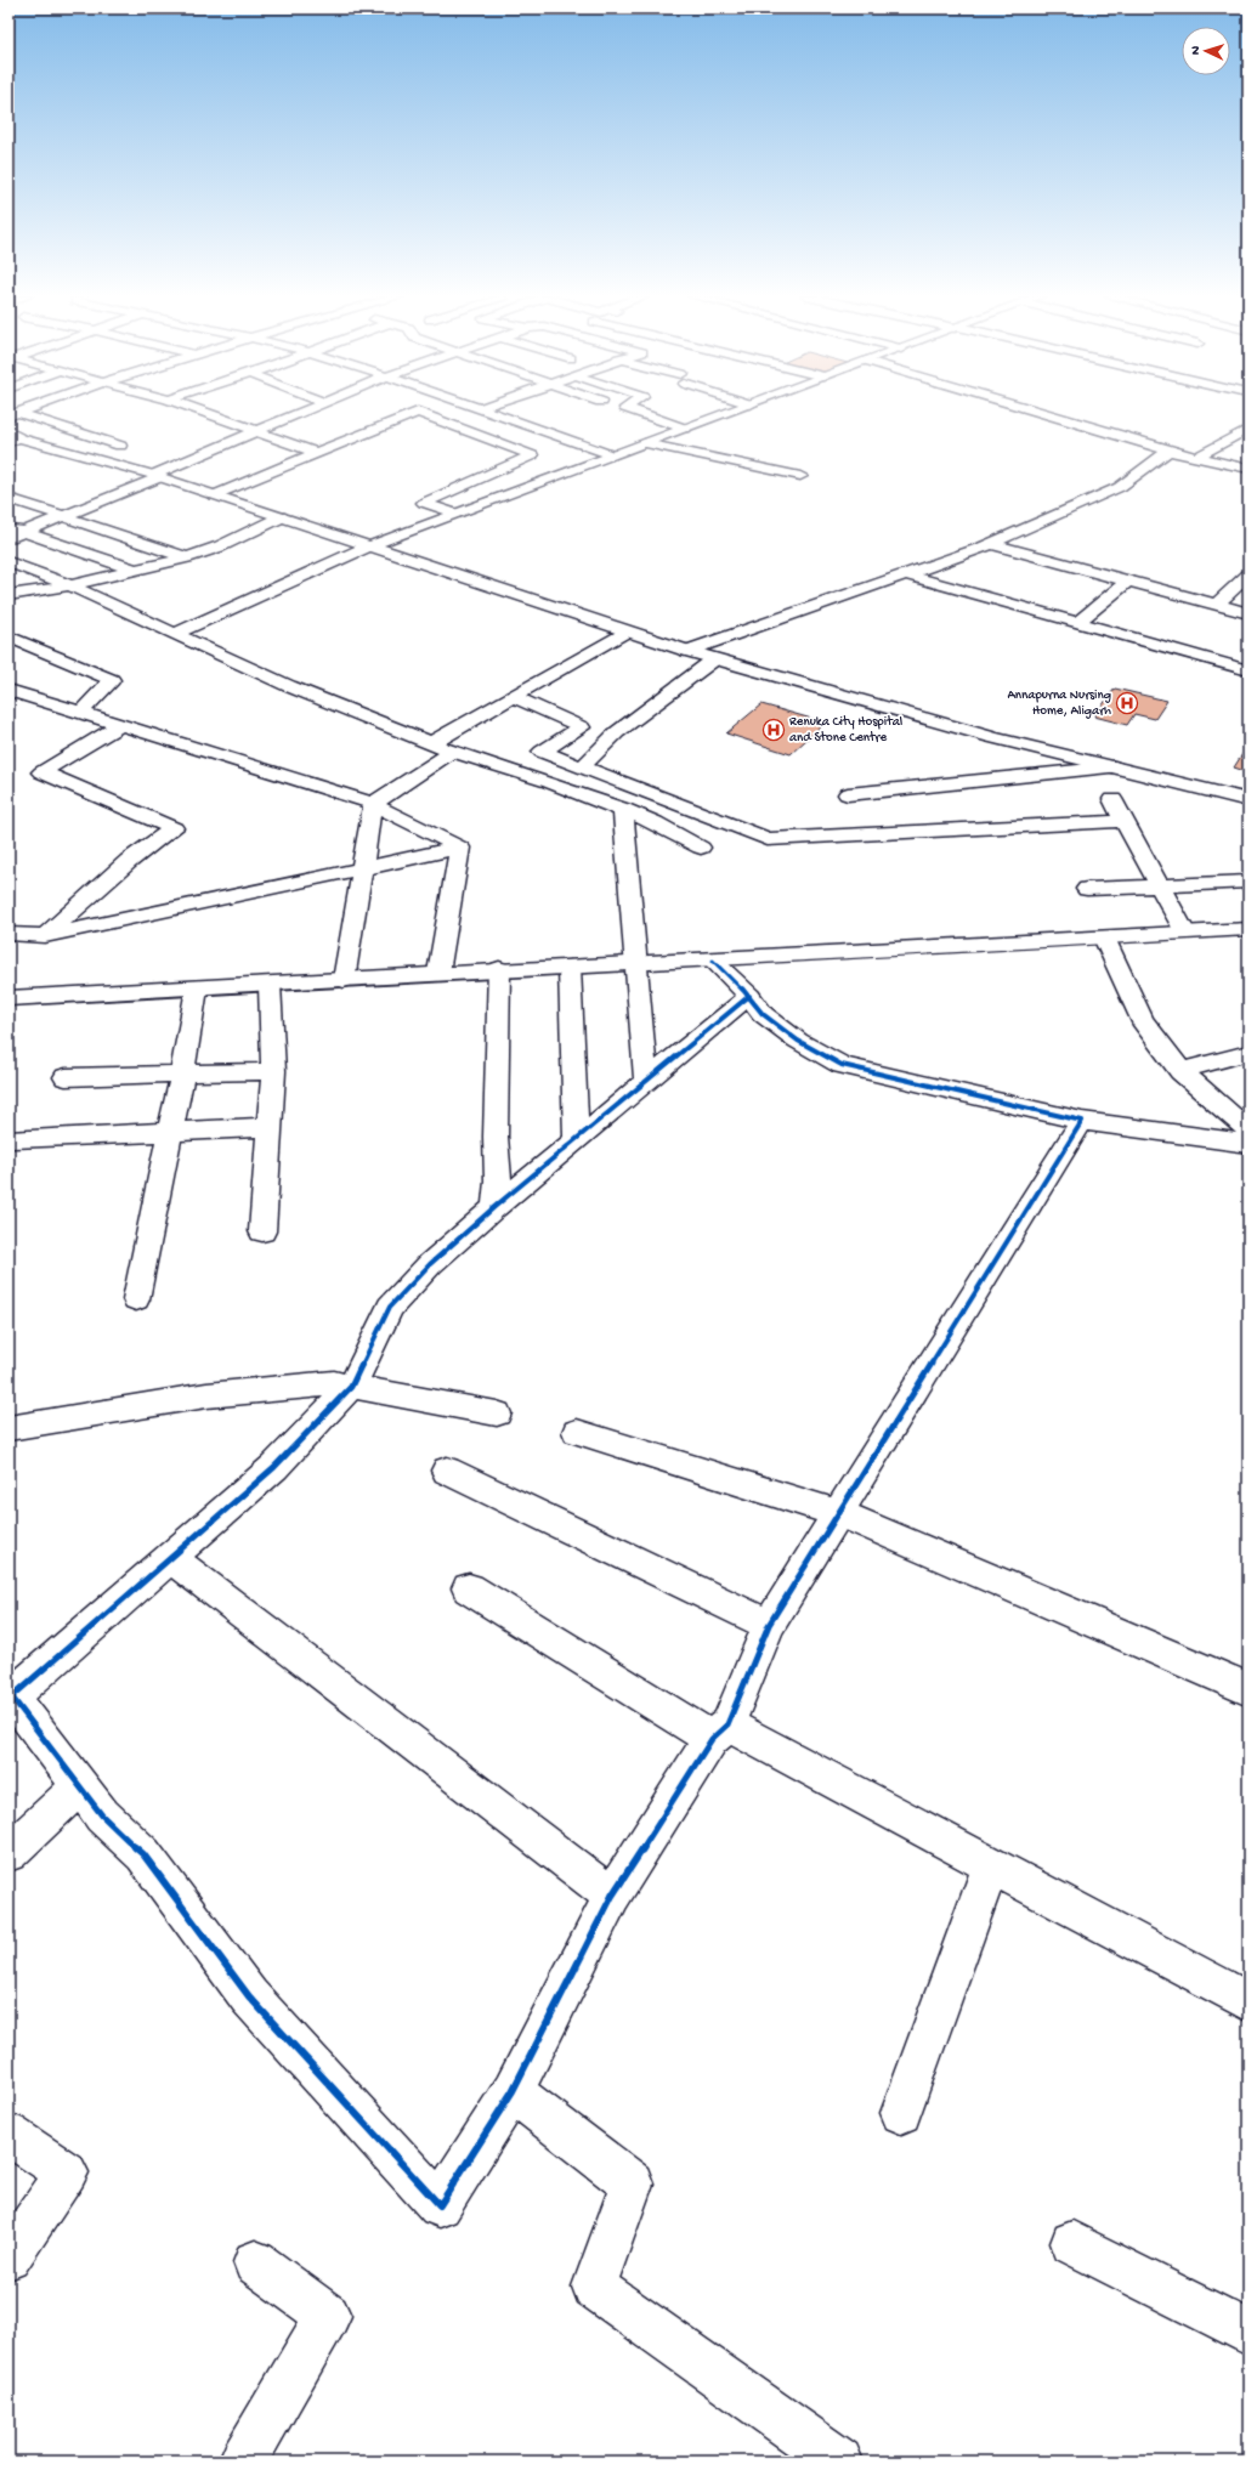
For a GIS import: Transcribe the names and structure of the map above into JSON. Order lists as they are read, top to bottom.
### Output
{
  "places": {
    "hospital": ["Annapurna Nursing Home, Aligarh", "Renuka City Hospital and Stone Centre"]
  },
  "north": "left"
}
